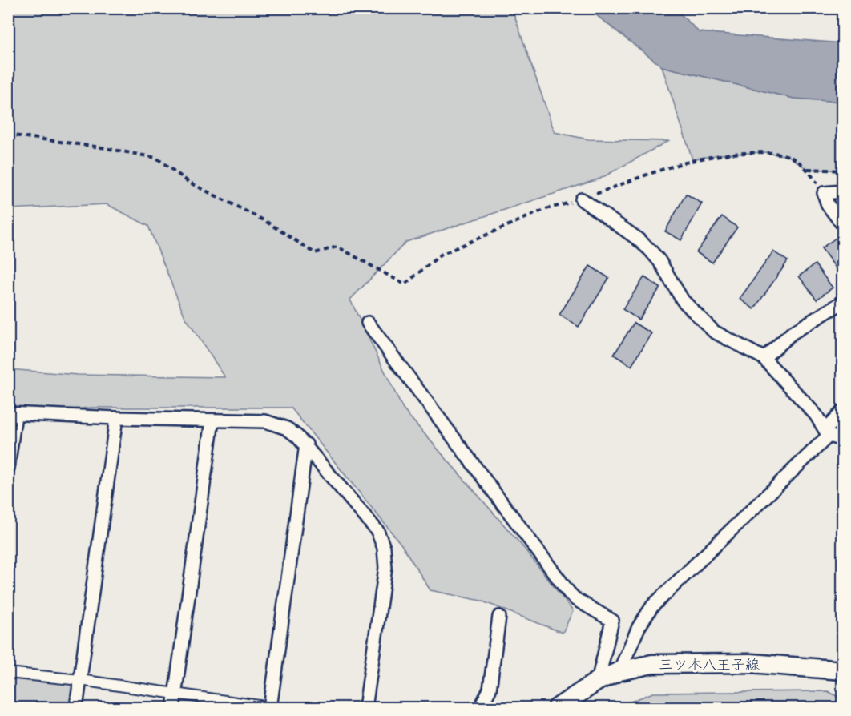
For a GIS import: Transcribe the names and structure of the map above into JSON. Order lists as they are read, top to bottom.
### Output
{
  "streets": {
    "main road": ["三ツ木八王子線"]
  }
}
